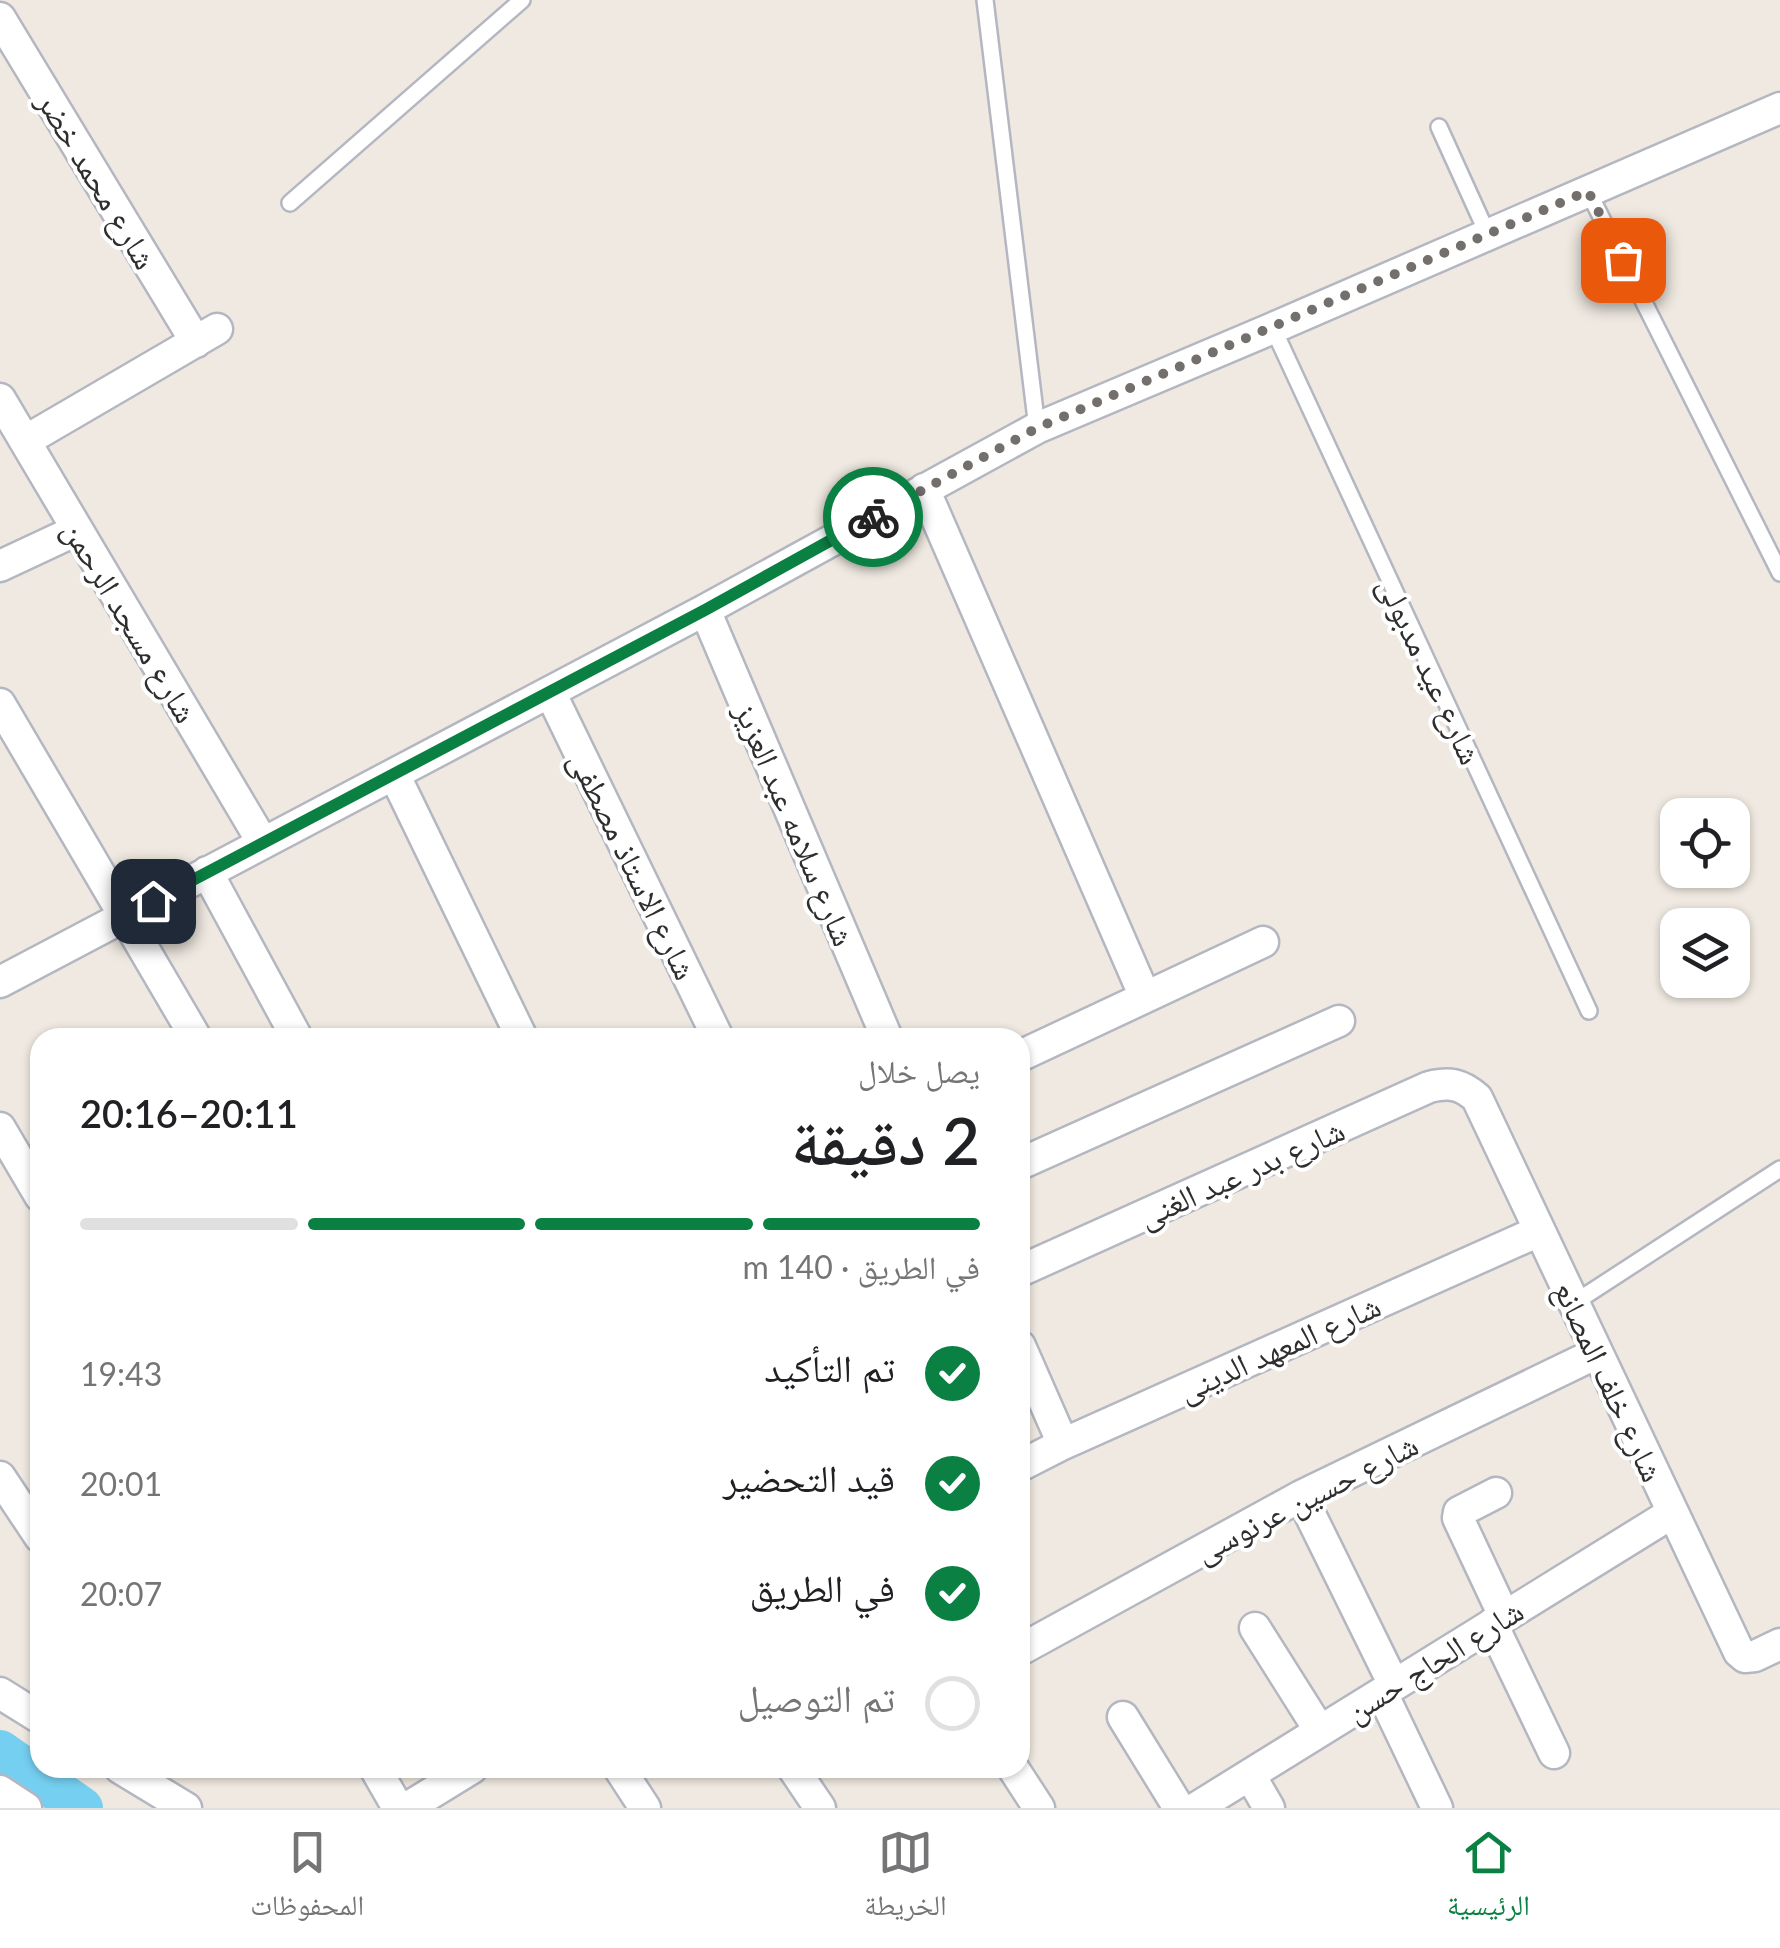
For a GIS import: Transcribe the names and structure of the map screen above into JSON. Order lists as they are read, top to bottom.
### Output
{
  "streets": {
    "street": [
      "شارع محمد خضر",
      "شارع مسجد الرحمن",
      "شارع سلامه عبد العزيز",
      "شارع الاستاذ مصطفى",
      "شارع بدر عبد الغنى",
      "شارع المعهد الدينى",
      "شارع خلف المصانع",
      "شارع حسين عرنوسى",
      "شارع الحاج حسن"
    ],
    "lane": ["شارع عيد مدبولى"]
  },
  "crossings": [
    ["شارع محمد خضر", "شارع مسجد الرحمن"],
    ["شارع بدر عبد الغنى", "شارع خلف المصانع"],
    ["شارع المعهد الدينى", "شارع خلف المصانع"],
    ["شارع خلف المصانع", "شارع حسين عرنوسى"],
    ["شارع خلف المصانع", "شارع الحاج حسن"]
  ],
  "page": {
    "heading": ["2 دقيقة", "يصل خلال", "20:11–20:16"],
    "bar": "في الطريق · 140 m",
    "list": [
      ["تم التأكيد", "19:43"],
      ["قيد التحضير", "20:01"],
      ["في الطريق", "20:07"],
      "تم التوصيل"
    ],
    "tabs": ["الرئيسية", "الخريطة", "المحفوظات"]
  }
}
